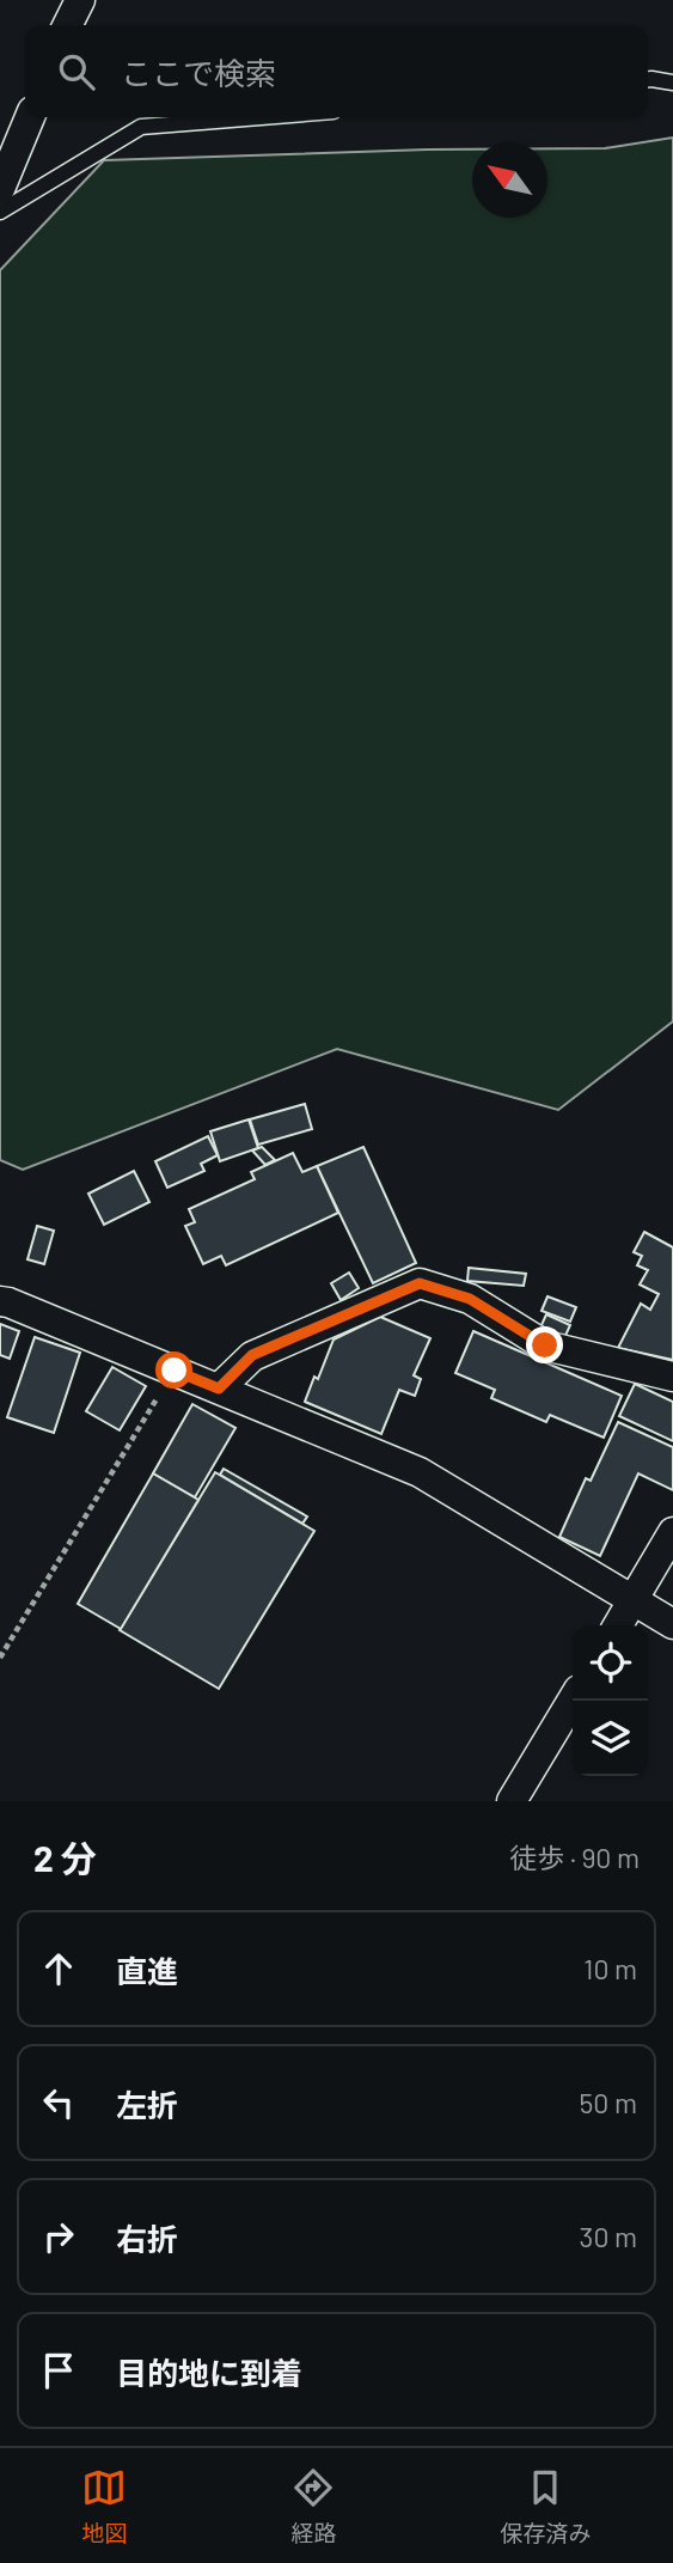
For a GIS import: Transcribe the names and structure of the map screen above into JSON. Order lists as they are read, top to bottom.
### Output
{
  "north": "top left",
  "page": {
    "search": "ここで検索",
    "heading": ["2 分", "徒歩 · 90 m"],
    "list": [
      ["直進", "10 m"],
      ["左折", "50 m"],
      ["右折", "30 m"],
      "目的地に到着"
    ],
    "nav": ["地図", "経路", "保存済み"]
  }
}
